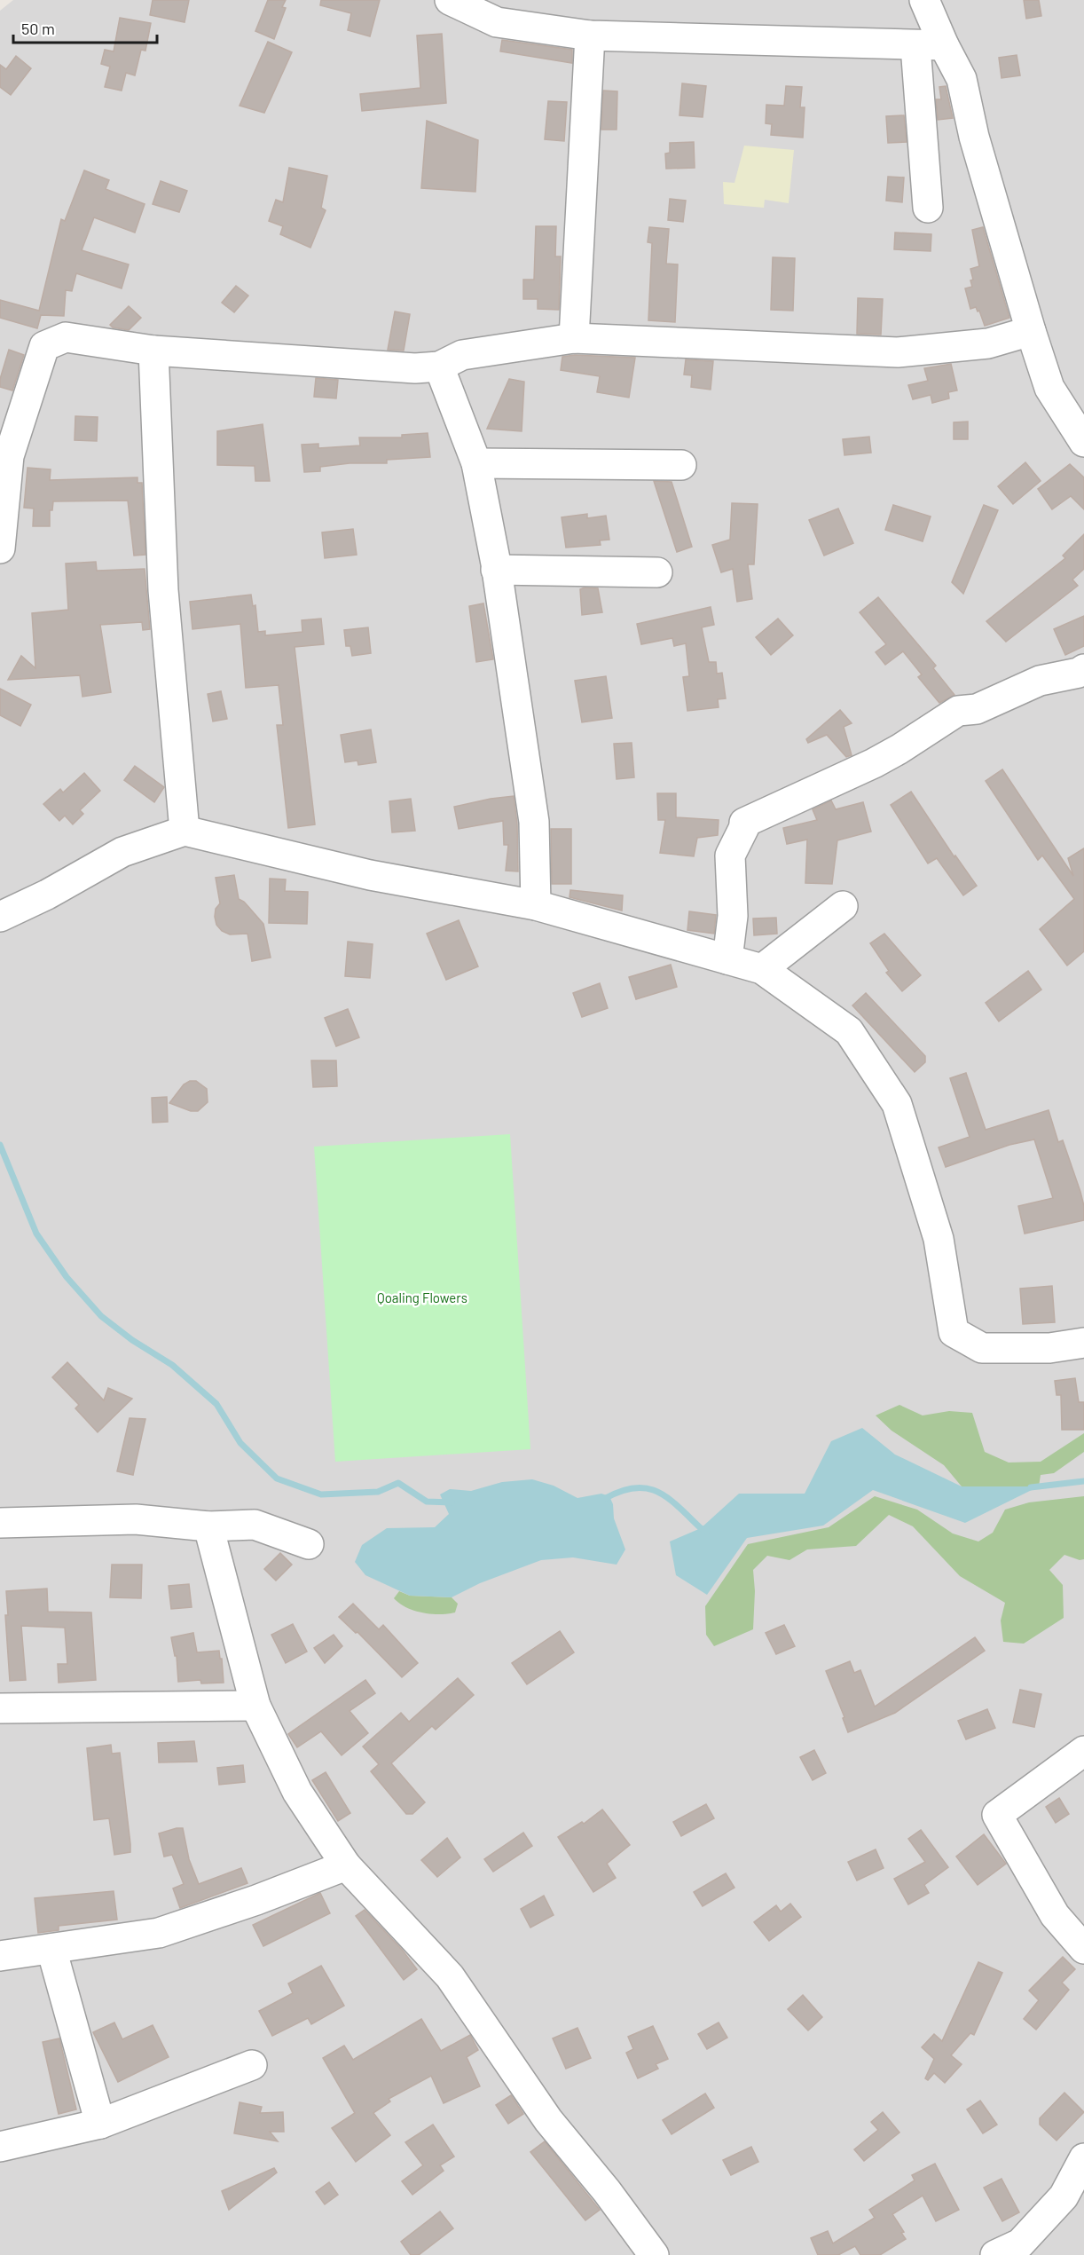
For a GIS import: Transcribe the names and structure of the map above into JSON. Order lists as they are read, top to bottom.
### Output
{
  "parks": ["Qoaling Flowers"],
  "scale_bar": "50 m"
}
